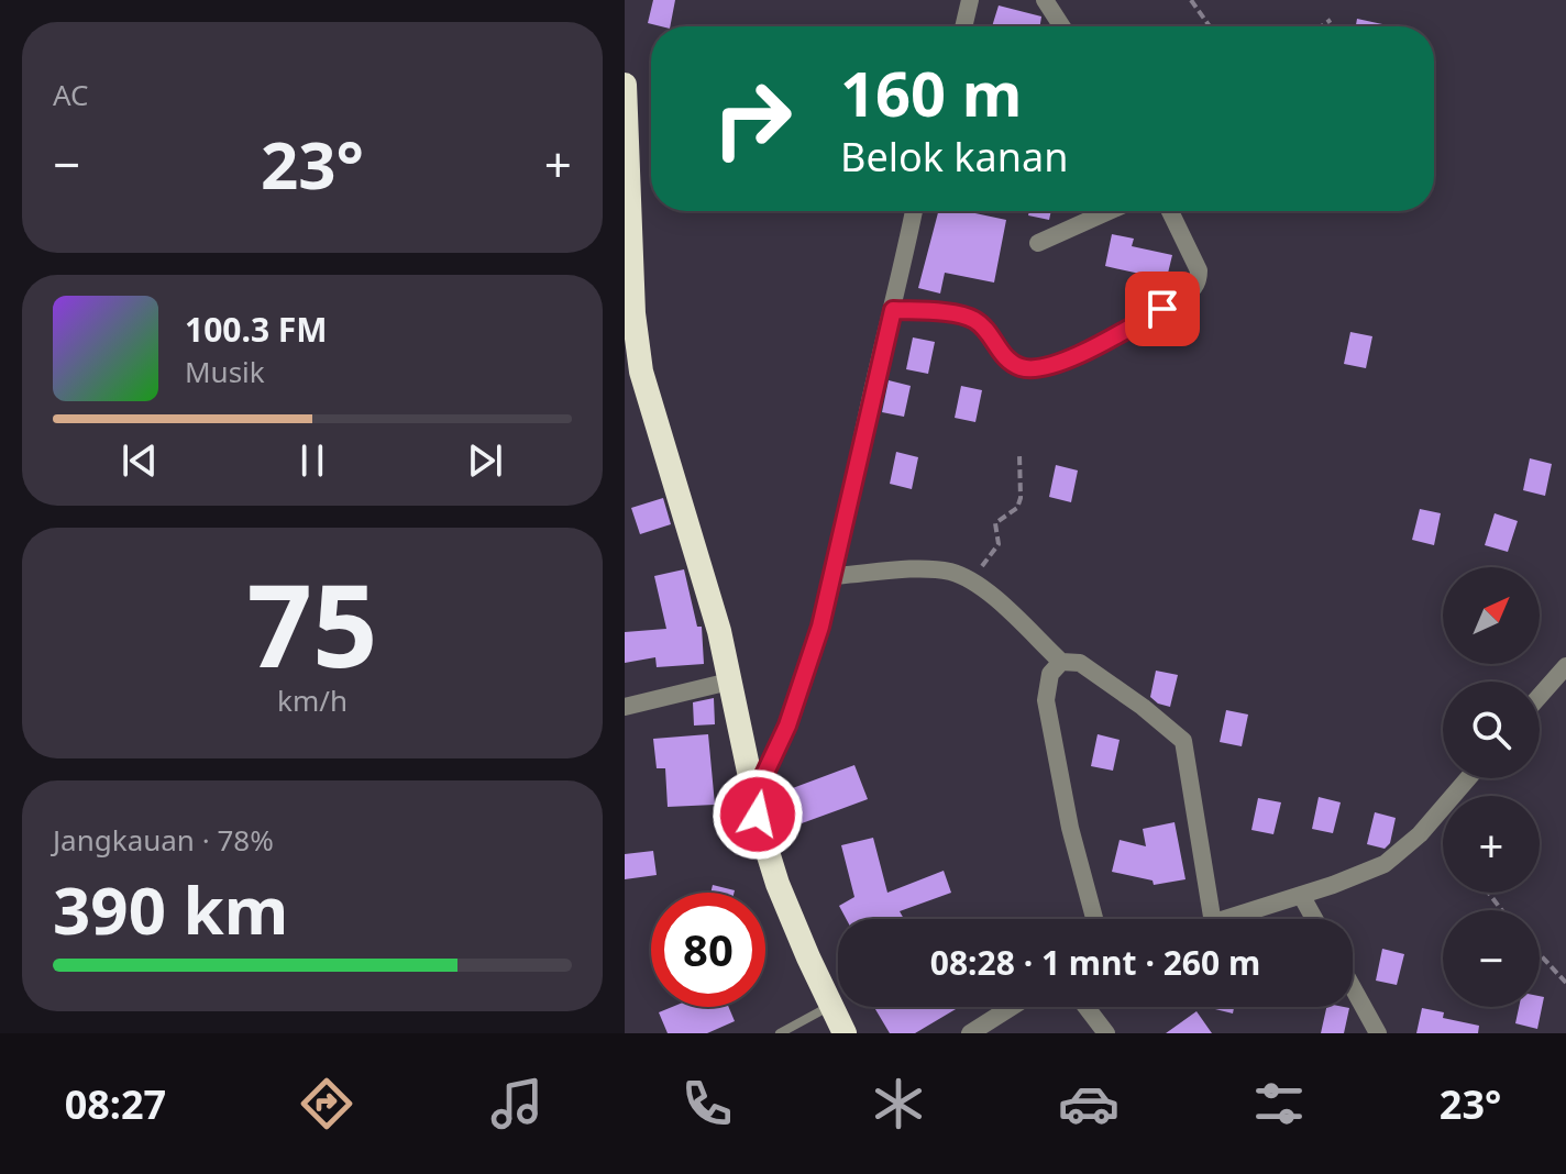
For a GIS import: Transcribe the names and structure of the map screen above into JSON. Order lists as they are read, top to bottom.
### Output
{
  "north": "top right",
  "page": {
    "tile": [
      "AC",
      ["75", "km/h"],
      ["Jangkauan · 78%", "390 km"]
    ],
    "turn": ["160 m", "Belok kanan"],
    "heat": ["−", "23°", "+"],
    "song": ["100.3 FM", "Musik"],
    "map_buttons": ["+", "−"],
    "limit": "80",
    "trip": "08:28 · 1 mnt · 260 m",
    "tabs": ["08:27", "23°"]
  }
}
